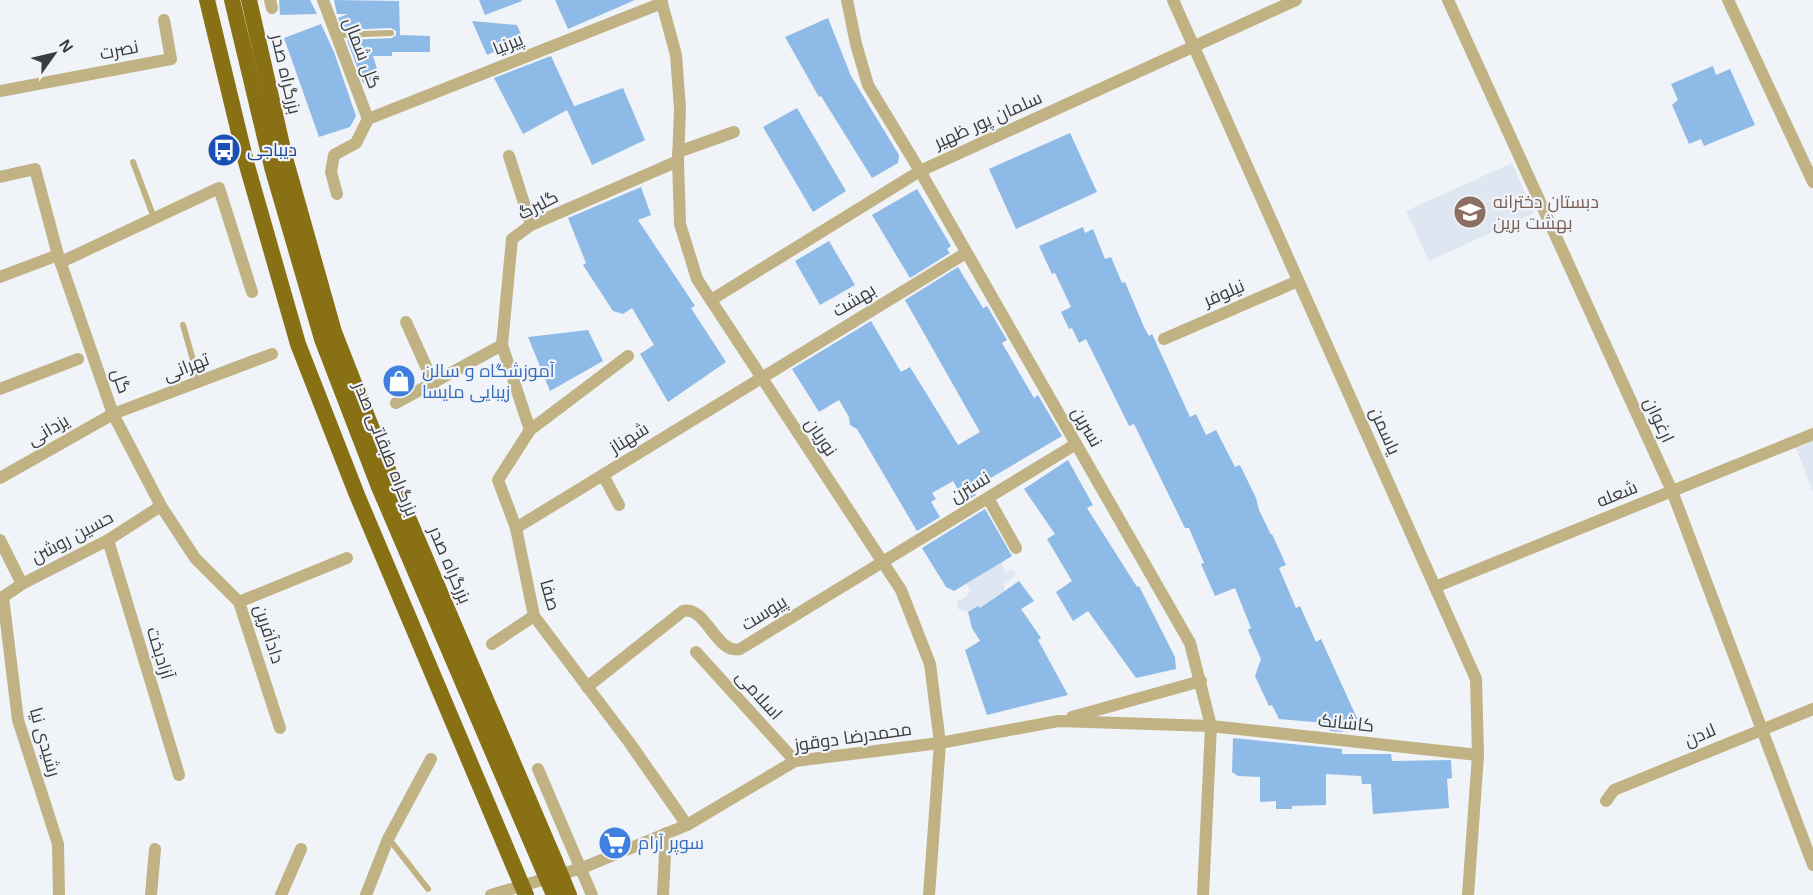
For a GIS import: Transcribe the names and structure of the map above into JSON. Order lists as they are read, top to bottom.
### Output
{
  "streets": {
    "highway": ["بزرگراه صدر", "بزرگراه طبقاتی صدر"],
    "street": [
      "پیرنیا",
      "نصرت",
      "گل شمال",
      "سلمان پور ظهیر",
      "گلبرگ",
      "نیلوفر",
      "بهشت",
      "تهرانی",
      "گل",
      "ارغوان",
      "نسرین",
      "یزدانی",
      "یاسمن",
      "نوریان",
      "شهناز",
      "نسترن",
      "شعله",
      "حسین روشن",
      "صفا",
      "پیوست",
      "دادآفرین",
      "آزادبخت",
      "اسلامی",
      "کاشانک",
      "لادن",
      "محمدرضا دوقوز",
      "رشیدی نیا"
    ]
  },
  "crossings": [
    ["پیرنیا", "گل شمال"],
    ["پیرنیا", "نوریان"],
    ["سلمان پور ظهیر", "نسرین"],
    ["سلمان پور ظهیر", "یاسمن"],
    ["سلمان پور ظهیر", "نوریان"],
    ["گلبرگ", "نوریان"],
    ["نیلوفر", "یاسمن"],
    ["بهشت", "نسرین"],
    ["بهشت", "نوریان"],
    ["بهشت", "شهناز"],
    ["تهرانی", "گل"],
    ["تهرانی", "یزدانی"],
    ["گل", "یزدانی"],
    ["گل", "حسین روشن"],
    ["گل", "دادآفرین"],
    ["ارغوان", "شعله"],
    ["ارغوان", "لادن"],
    ["نسرین", "نسترن"],
    ["نسرین", "کاشانک"],
    ["نسرین", "محمدرضا دوقوز"],
    ["یاسمن", "شعله"],
    ["یاسمن", "کاشانک"],
    ["نوریان", "شهناز"],
    ["نوریان", "نسترن"],
    ["نوریان", "پیوست"],
    ["نوریان", "محمدرضا دوقوز"],
    ["شهناز", "صفا"],
    ["نسترن", "پیوست"],
    ["حسین روشن", "دادآفرین"],
    ["حسین روشن", "آزادبخت"],
    ["حسین روشن", "رشیدی نیا"],
    ["صفا", "پیوست"],
    ["صفا", "محمدرضا دوقوز"],
    ["اسلامی", "محمدرضا دوقوز"],
    ["کاشانک", "محمدرضا دوقوز"]
  ],
  "places": {
    "bus stop": ["دیباجی"],
    "school or university": ["دبستان دخترانه بهشت برین"],
    "shop": ["آموزشگاه و سالن زیبایی مایسا"],
    "supermarket": ["سوپر آرام"]
  },
  "north": "top right"
}
